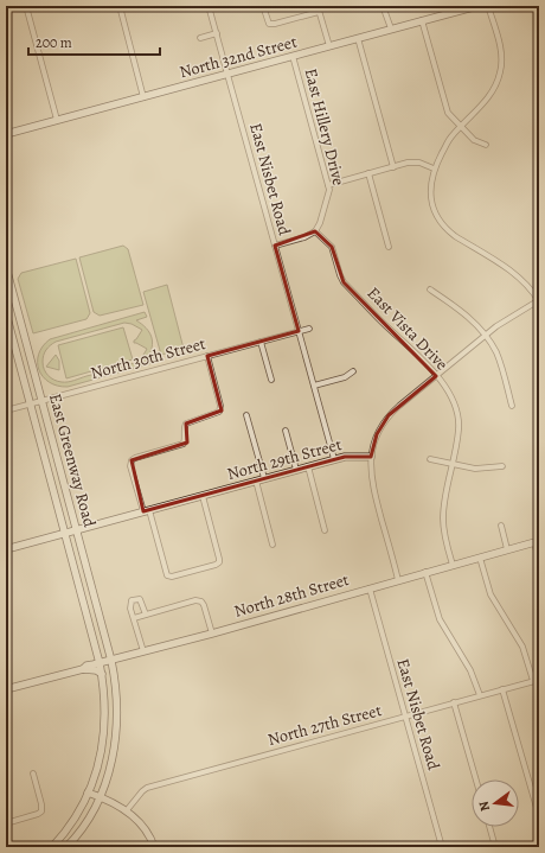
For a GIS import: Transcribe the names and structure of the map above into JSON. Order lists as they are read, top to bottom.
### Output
{
  "streets": {
    "main road": [
      "North 32nd Street",
      "North 29th Street",
      "East Greenway Road",
      "North 28th Street"
    ],
    "street": [
      "East Hillery Drive",
      "East Nisbet Road",
      "East Vista Drive",
      "North 30th Street",
      "North 27th Street"
    ]
  },
  "crossings": [
    ["North 32nd Street", "East Hillery Drive"],
    ["North 32nd Street", "East Nisbet Road"],
    ["East Hillery Drive", "East Vista Drive"],
    ["East Nisbet Road", "North 30th Street"],
    ["East Nisbet Road", "North 29th Street"],
    ["East Nisbet Road", "North 28th Street"],
    ["East Nisbet Road", "North 27th Street"],
    ["East Vista Drive", "North 28th Street"],
    ["North 30th Street", "East Greenway Road"],
    ["North 29th Street", "East Greenway Road"],
    ["East Greenway Road", "North 28th Street"]
  ],
  "scale_bar": "200 m",
  "north": "left"
}
